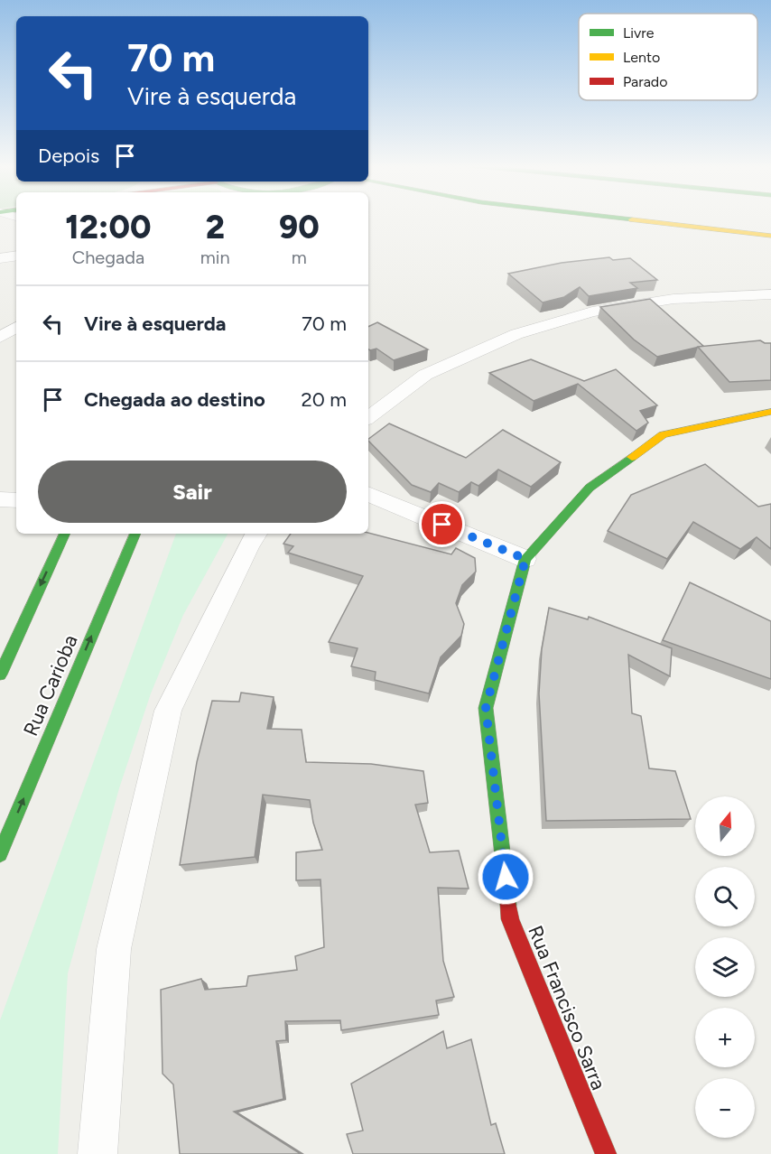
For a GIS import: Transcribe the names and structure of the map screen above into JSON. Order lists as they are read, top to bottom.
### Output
{
  "streets": {
    "main road": ["Rua Carioba", "Rua Francisco Sarra"]
  },
  "legend": ["Livre", "Lento", "Parado"],
  "north": "top",
  "page": {
    "turn": ["70 m", "Vire à esquerda"],
    "then": "Depois",
    "eta": [
      "12:00",
      "Chegada",
      "2",
      "min",
      "90",
      "m"
    ],
    "list": [
      {
        "name": "Vire à esquerda",
        "value": "70 m"
      },
      {
        "name": "Chegada ao destino",
        "value": "20 m"
      }
    ],
    "buttons": "Sair",
    "map_buttons": ["+", "−"]
  }
}
